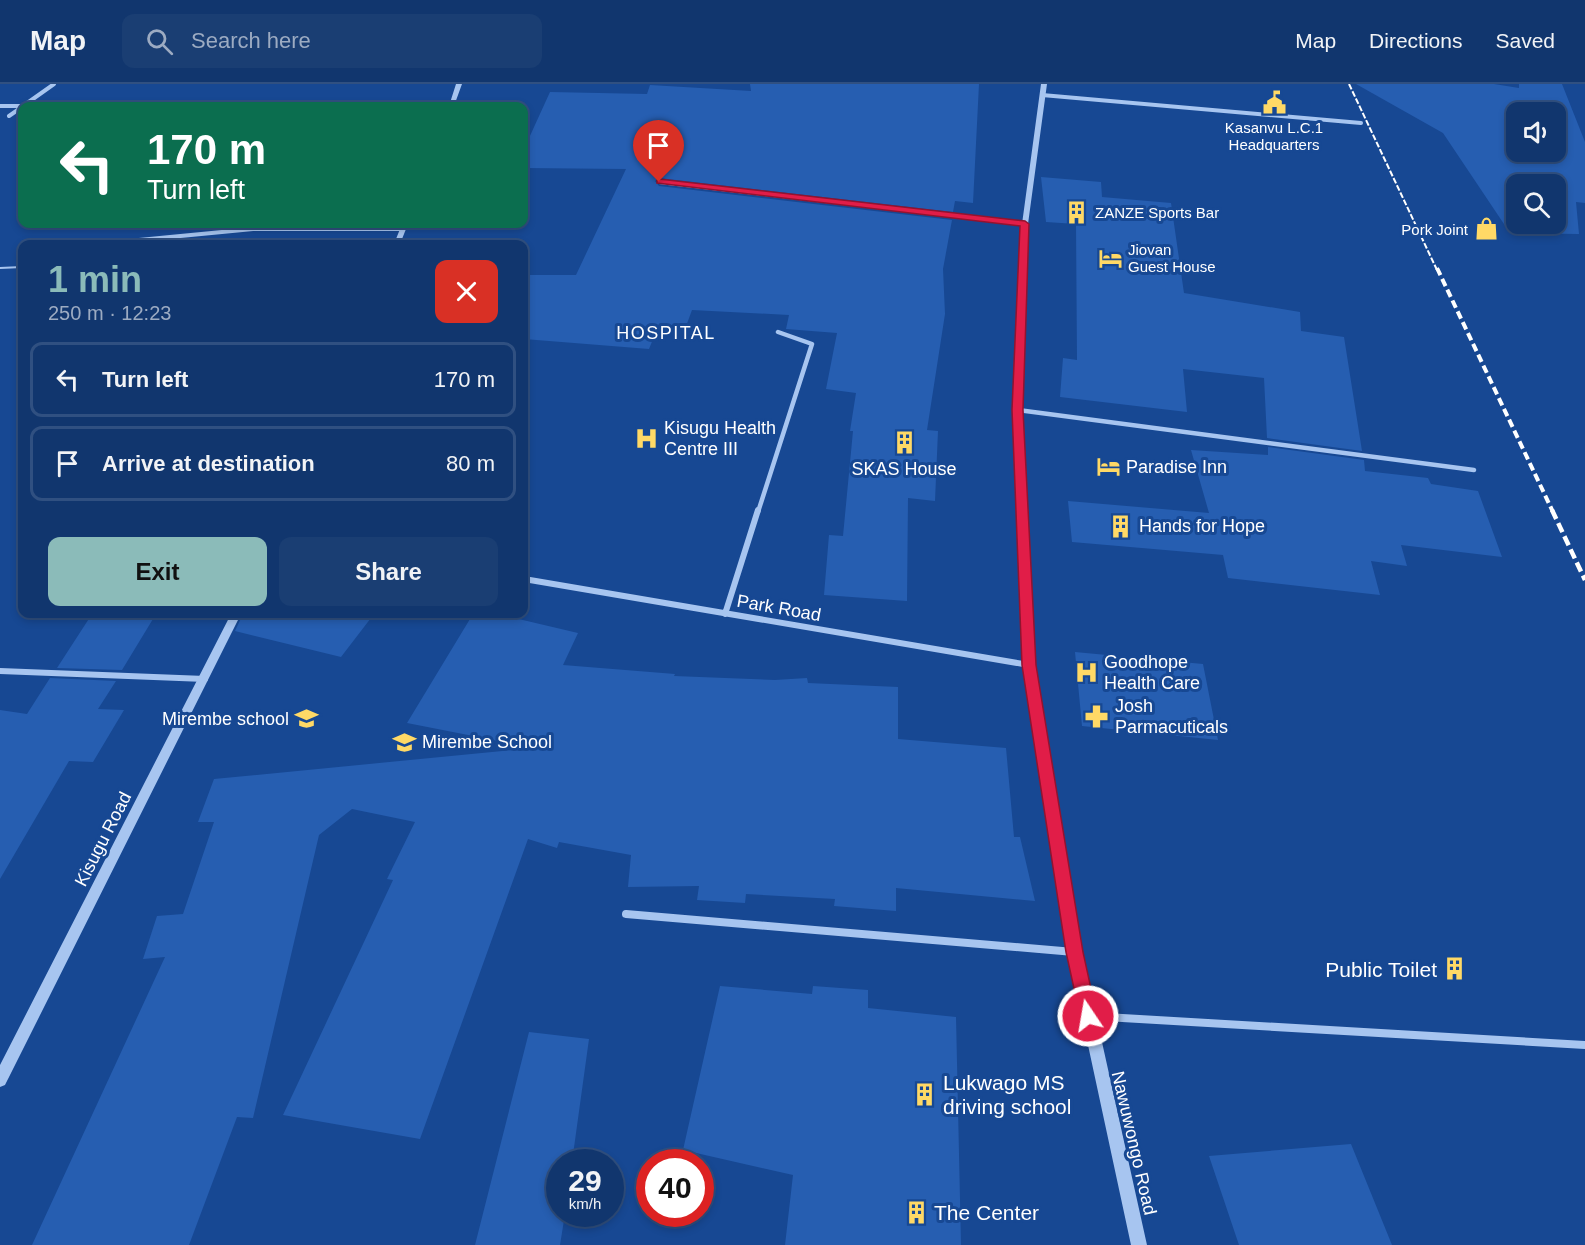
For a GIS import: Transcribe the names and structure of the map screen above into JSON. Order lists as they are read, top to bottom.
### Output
{
  "streets": {
    "street": ["Park Road", "Kisugu Road", "Nawuwongo Road"]
  },
  "crossings": [
    ["Park Road", "Nawuwongo Road"]
  ],
  "districts": ["HOSPITAL"],
  "places": {
    "public building": ["Kasanvu L.C.1 Headquarters"],
    "building": [
      "ZANZE Sports Bar",
      "SKAS House",
      "Hands for Hope",
      "Public Toilet",
      "Lukwago MS driving school",
      "The Center"
    ],
    "shop": ["Pork Joint"],
    "hotel": ["Jiovan Guest House", "Paradise Inn"],
    "hospital": ["Kisugu Health Centre III", "Goodhope Health Care"],
    "pharmacy": ["Josh Parmacuticals"],
    "school or university": ["Mirembe school", "Mirembe School"]
  },
  "page": {
    "header": "Map",
    "search": "Search here",
    "nav": ["Map", "Directions", "Saved"],
    "turn": ["170 m", "Turn left"],
    "heading": ["1 min", "250 m · 12:23"],
    "list": [
      {
        "name": "Turn left",
        "value": "170 m"
      },
      {
        "name": "Arrive at destination",
        "value": "80 m"
      }
    ],
    "buttons": ["Exit", "Share"],
    "speed": "29 km/h",
    "limit": "40"
  }
}
